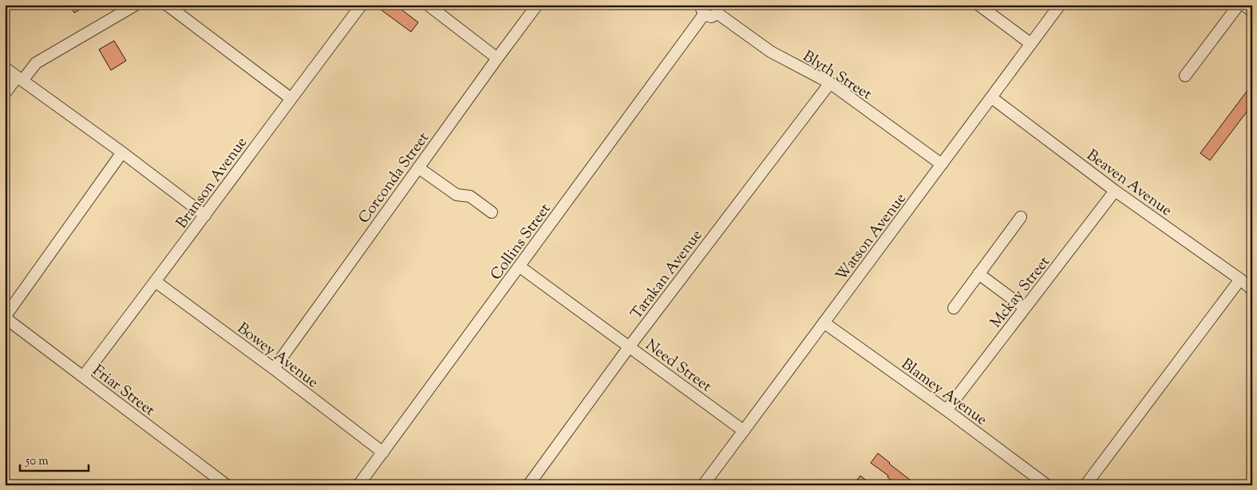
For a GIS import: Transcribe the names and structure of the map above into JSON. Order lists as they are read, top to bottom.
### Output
{
  "streets": {
    "street": [
      "Blyth Street",
      "Corconda Street",
      "Branson Avenue",
      "Beaven Avenue",
      "Watson Avenue",
      "Collins Street",
      "Tarakan Avenue",
      "Mckay Street",
      "Bowey Avenue",
      "Need Street",
      "Friar Street",
      "Blamey Avenue"
    ]
  },
  "crossings": [
    ["Blyth Street", "Watson Avenue"],
    ["Blyth Street", "Tarakan Avenue"],
    ["Corconda Street", "Bowey Avenue"],
    ["Branson Avenue", "Bowey Avenue"],
    ["Branson Avenue", "Friar Street"],
    ["Beaven Avenue", "Watson Avenue"],
    ["Beaven Avenue", "Mckay Street"],
    ["Watson Avenue", "Need Street"],
    ["Watson Avenue", "Blamey Avenue"],
    ["Collins Street", "Bowey Avenue"],
    ["Collins Street", "Need Street"],
    ["Tarakan Avenue", "Need Street"],
    ["Mckay Street", "Blamey Avenue"]
  ],
  "scale_bar": "50 m"
}
